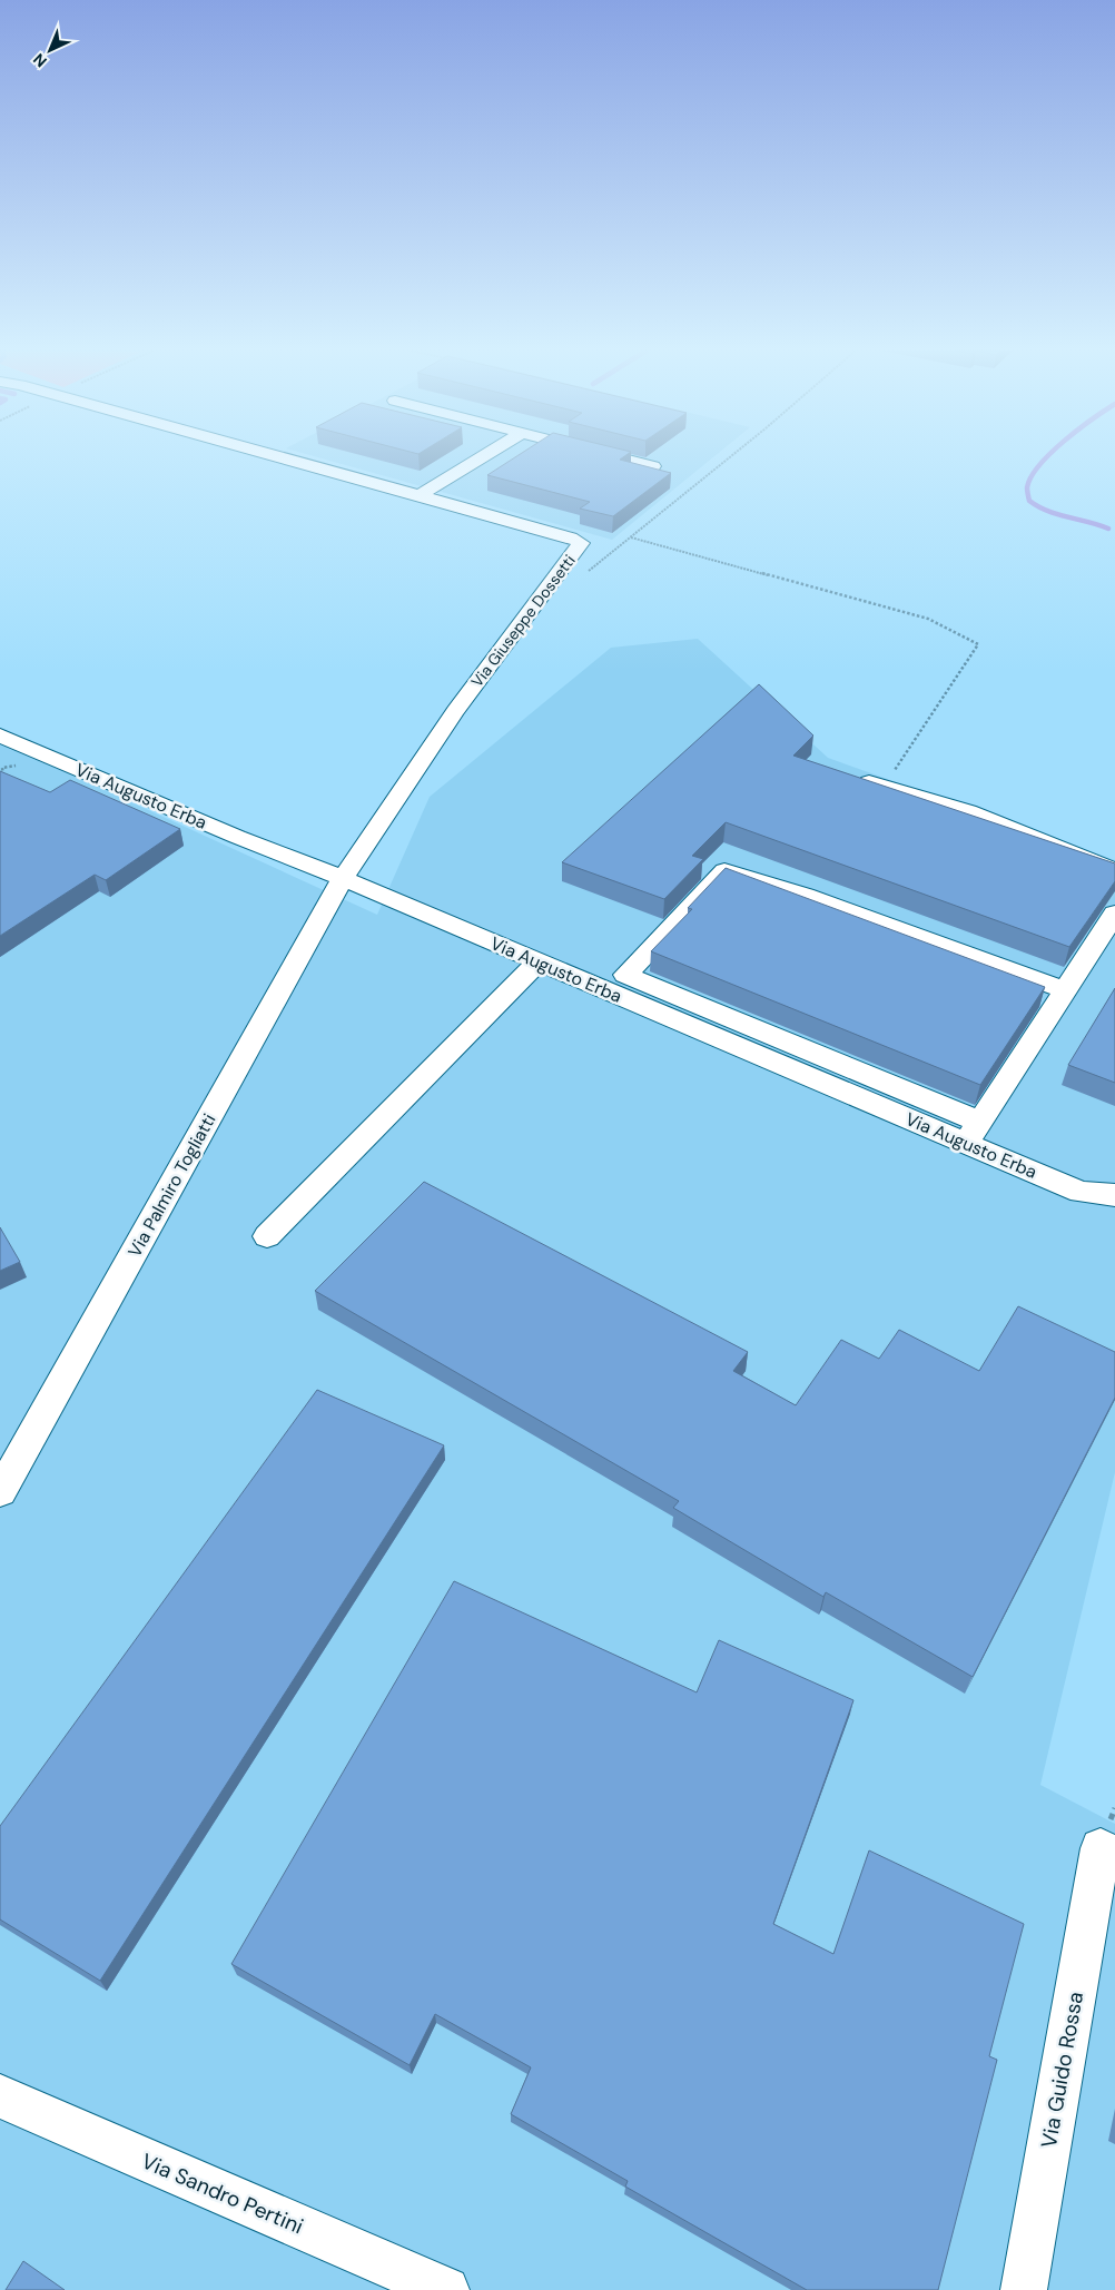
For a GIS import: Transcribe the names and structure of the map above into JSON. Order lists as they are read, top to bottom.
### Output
{
  "streets": {
    "street": [
      "Via Giuseppe Dossetti",
      "Via Augusto Erba",
      "Via Palmiro Togliatti",
      "Via Guido Rossa",
      "Via Sandro Pertini"
    ]
  },
  "crossings": [
    ["Via Giuseppe Dossetti", "Via Augusto Erba"],
    ["Via Giuseppe Dossetti", "Via Palmiro Togliatti"],
    ["Via Augusto Erba", "Via Palmiro Togliatti"]
  ],
  "north": "bottom left"
}
